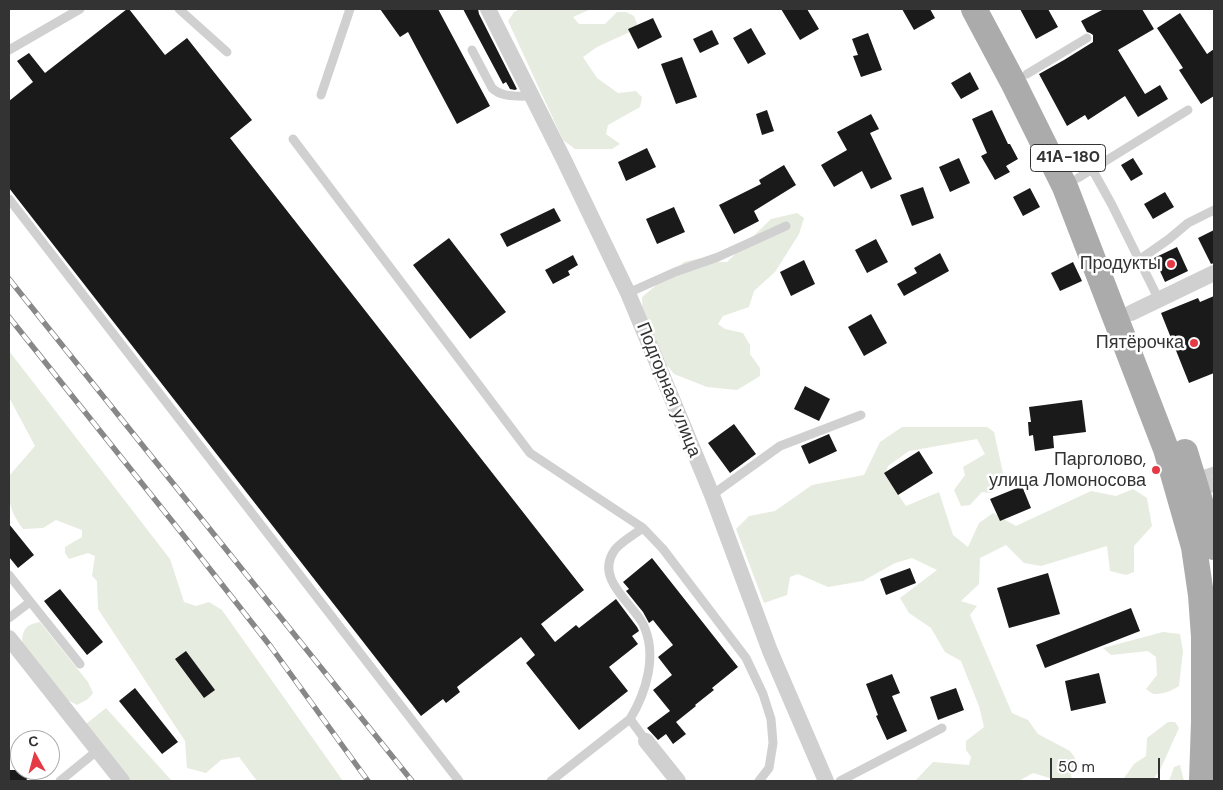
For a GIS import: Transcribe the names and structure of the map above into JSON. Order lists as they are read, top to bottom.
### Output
{
  "streets": {
    "main road": ["41А-180"],
    "street": ["Подгорная улица"]
  },
  "places": ["Продукты", "Пятёрочка", "Парголово, улица Ломоносова"],
  "scale_bar": "50 m",
  "north": "top"
}
